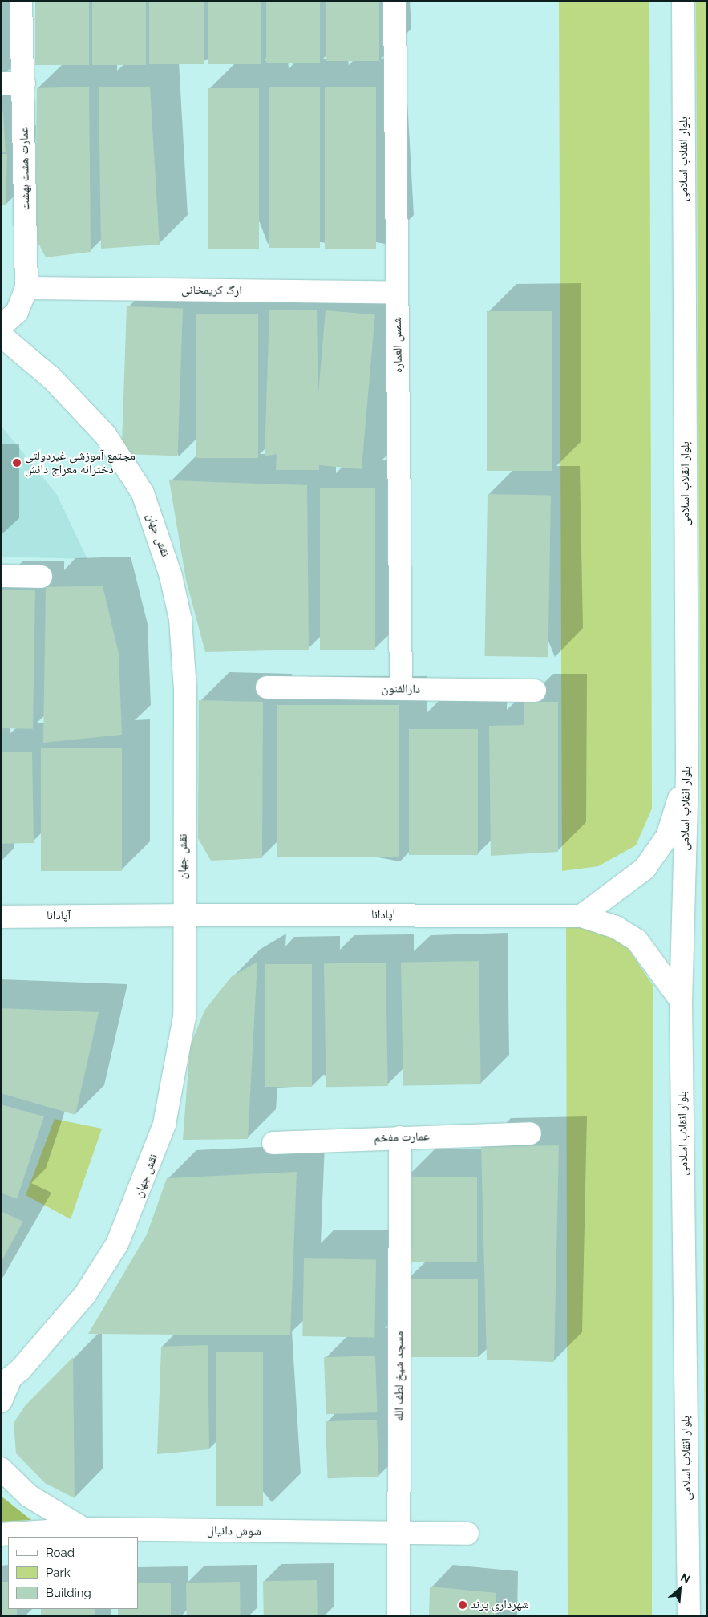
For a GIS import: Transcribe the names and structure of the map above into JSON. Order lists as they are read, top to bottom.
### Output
{
  "streets": {
    "street": [
      "بلوار انقلاب اسلامی",
      "عمارت هشت بهشت",
      "ارگ کریمخانی",
      "شمس العماره",
      "نقش جهان",
      "دارالفنون",
      "آپادانا",
      "عمارت مفخم",
      "مسجد شیخ لطف الله",
      "شوش دانیال"
    ]
  },
  "crossings": [
    ["بلوار انقلاب اسلامی", "آپادانا"],
    ["عمارت هشت بهشت", "ارگ کریمخانی"],
    ["ارگ کریمخانی", "شمس العماره"],
    ["شمس العماره", "دارالفنون"],
    ["نقش جهان", "آپادانا"],
    ["عمارت مفخم", "مسجد شیخ لطف الله"],
    ["مسجد شیخ لطف الله", "شوش دانیال"]
  ],
  "places": ["مجتمع آموزشی غیردولتی دخترانه معراج دانش", "شهرداری پرند"],
  "legend": ["Road", "Park", "Building"],
  "north": "top right"
}
